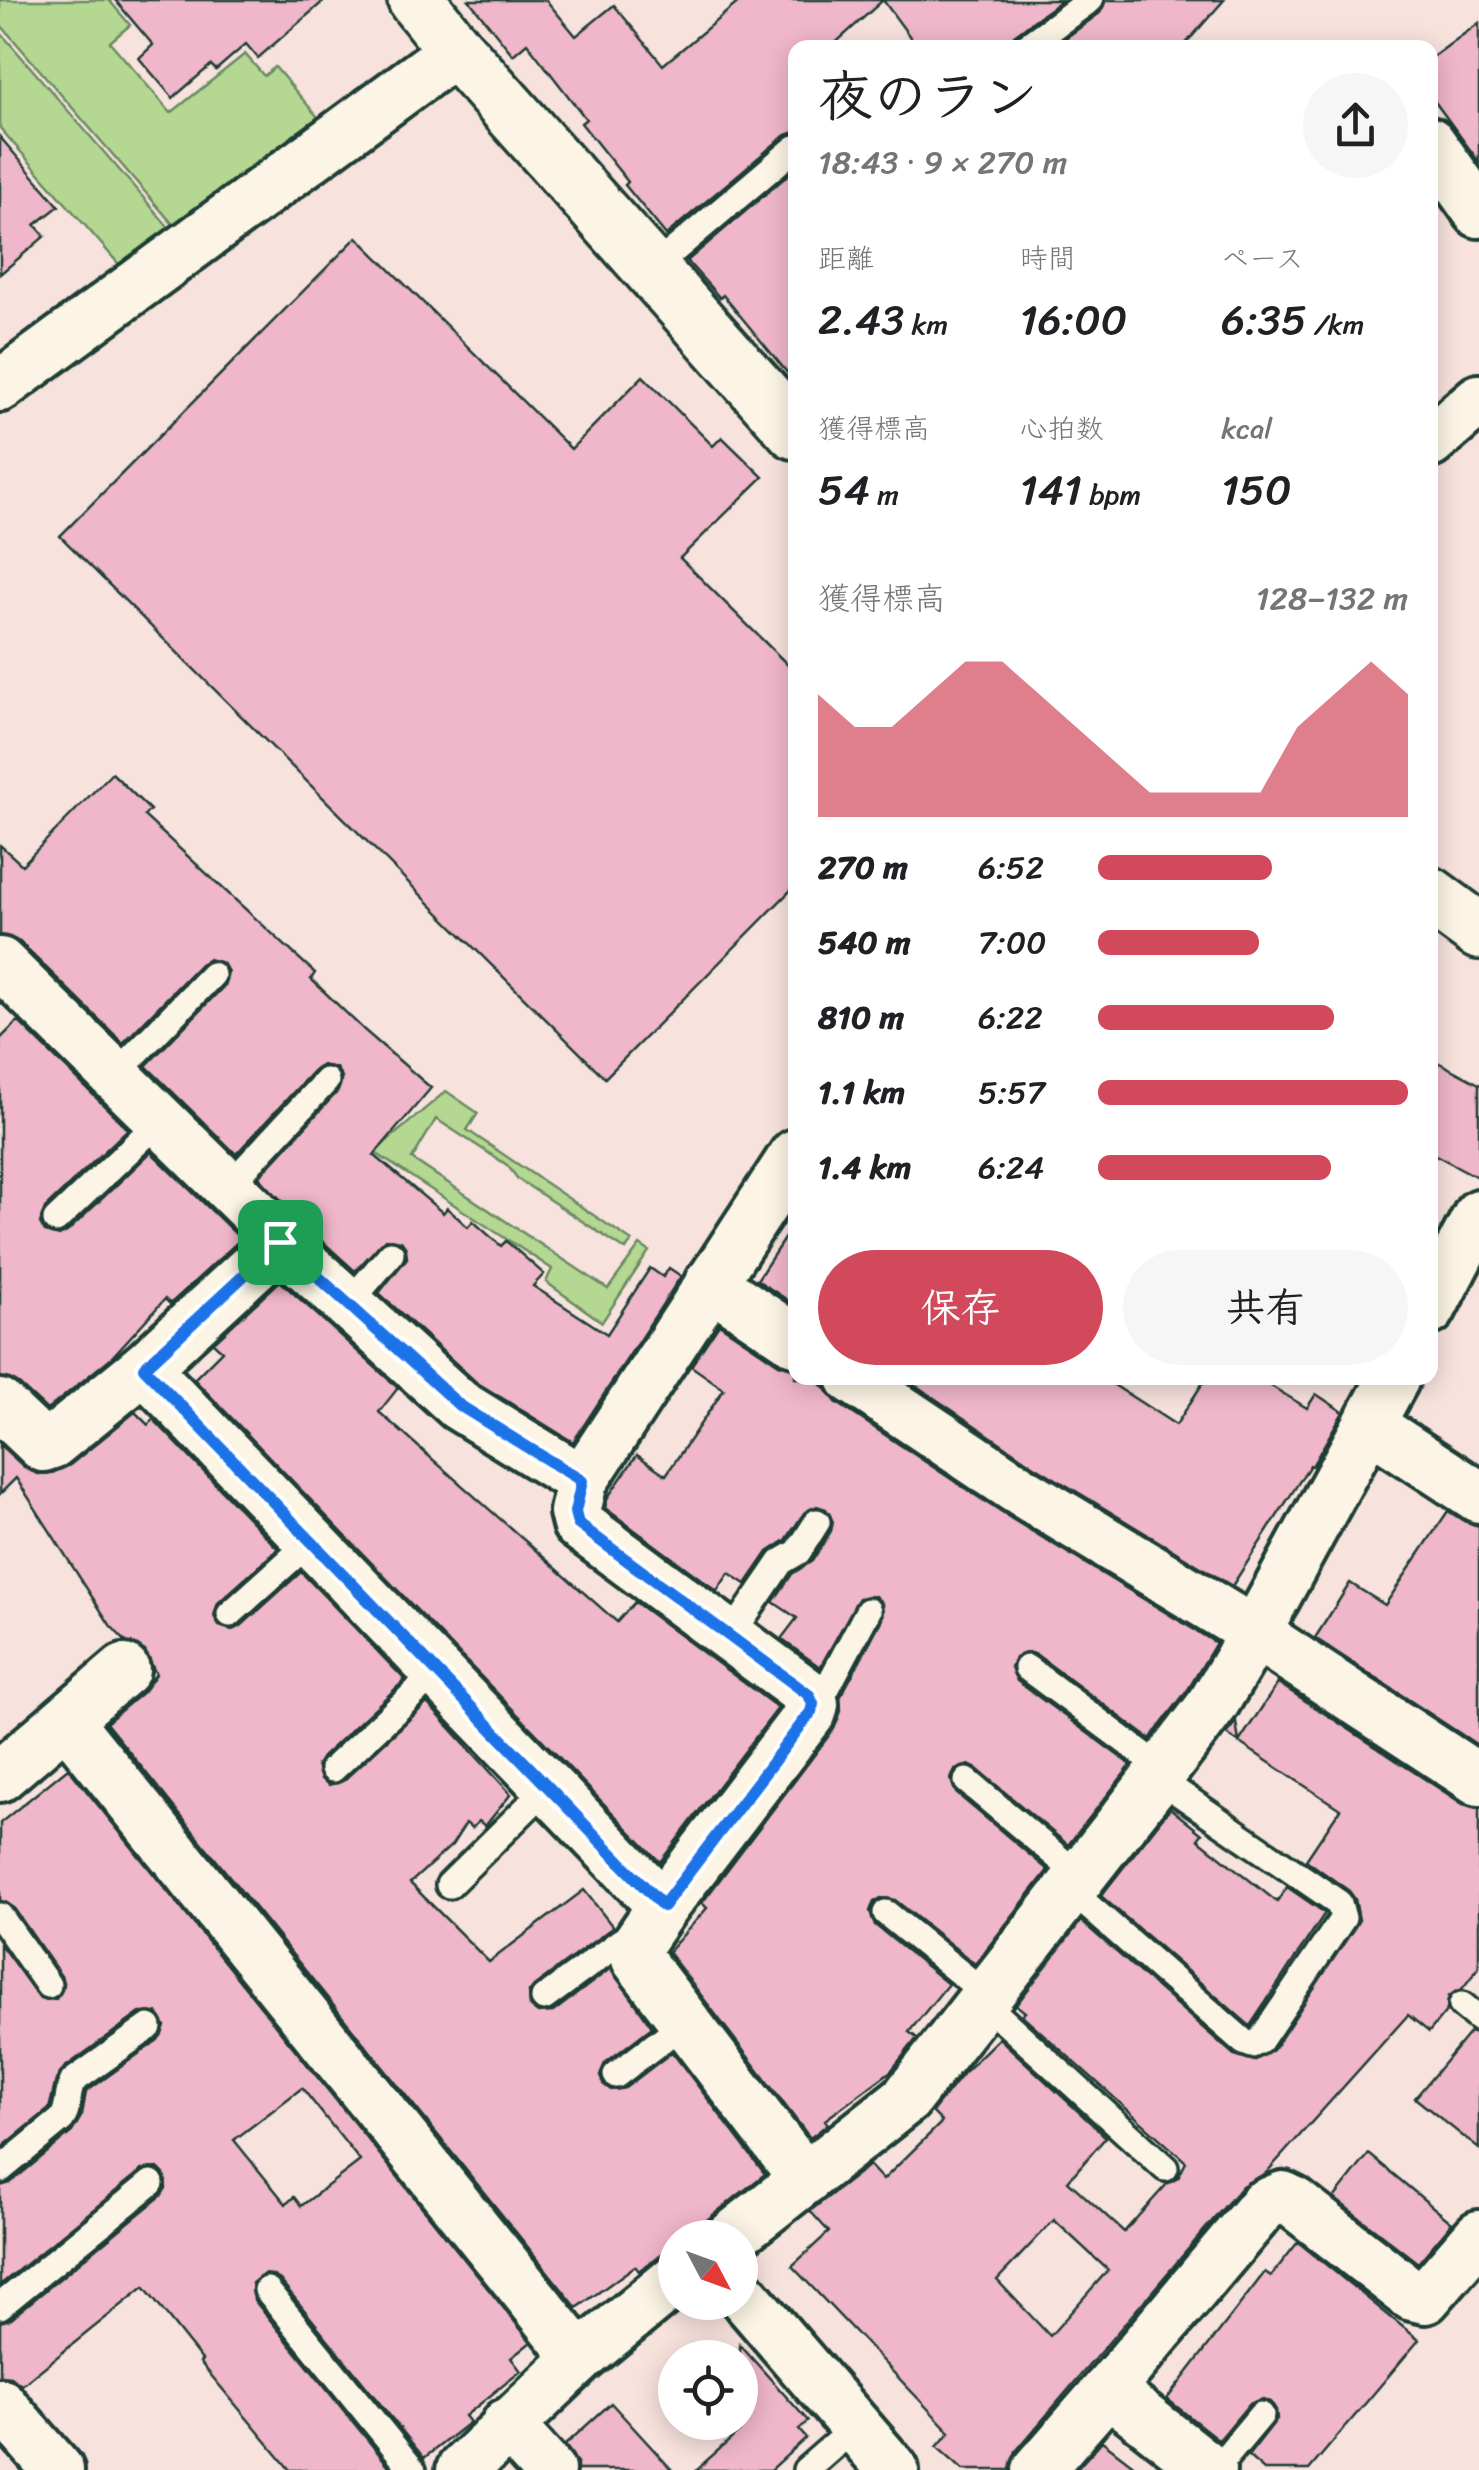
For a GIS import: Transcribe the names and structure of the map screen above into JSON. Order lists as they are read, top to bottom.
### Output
{
  "north": "bottom right",
  "page": {
    "heading": ["夜のラン", "18:43 · 9 × 270 m"],
    "stats": [
      ["距離", "2.43 km"],
      ["時間", "16:00"],
      ["ペース", "6:35 /km"],
      ["獲得標高", "54 m"],
      ["心拍数", "141 bpm"],
      ["kcal", "150"]
    ],
    "chart": ["獲得標高", "128–132 m"],
    "list": [
      {
        "name": "270 m",
        "note": "6:52"
      },
      {
        "name": "540 m",
        "note": "7:00"
      },
      {
        "name": "810 m",
        "note": "6:22"
      },
      {
        "name": "1.1 km",
        "note": "5:57"
      },
      {
        "name": "1.4 km",
        "note": "6:24"
      }
    ],
    "buttons": ["保存", "共有"]
  }
}
